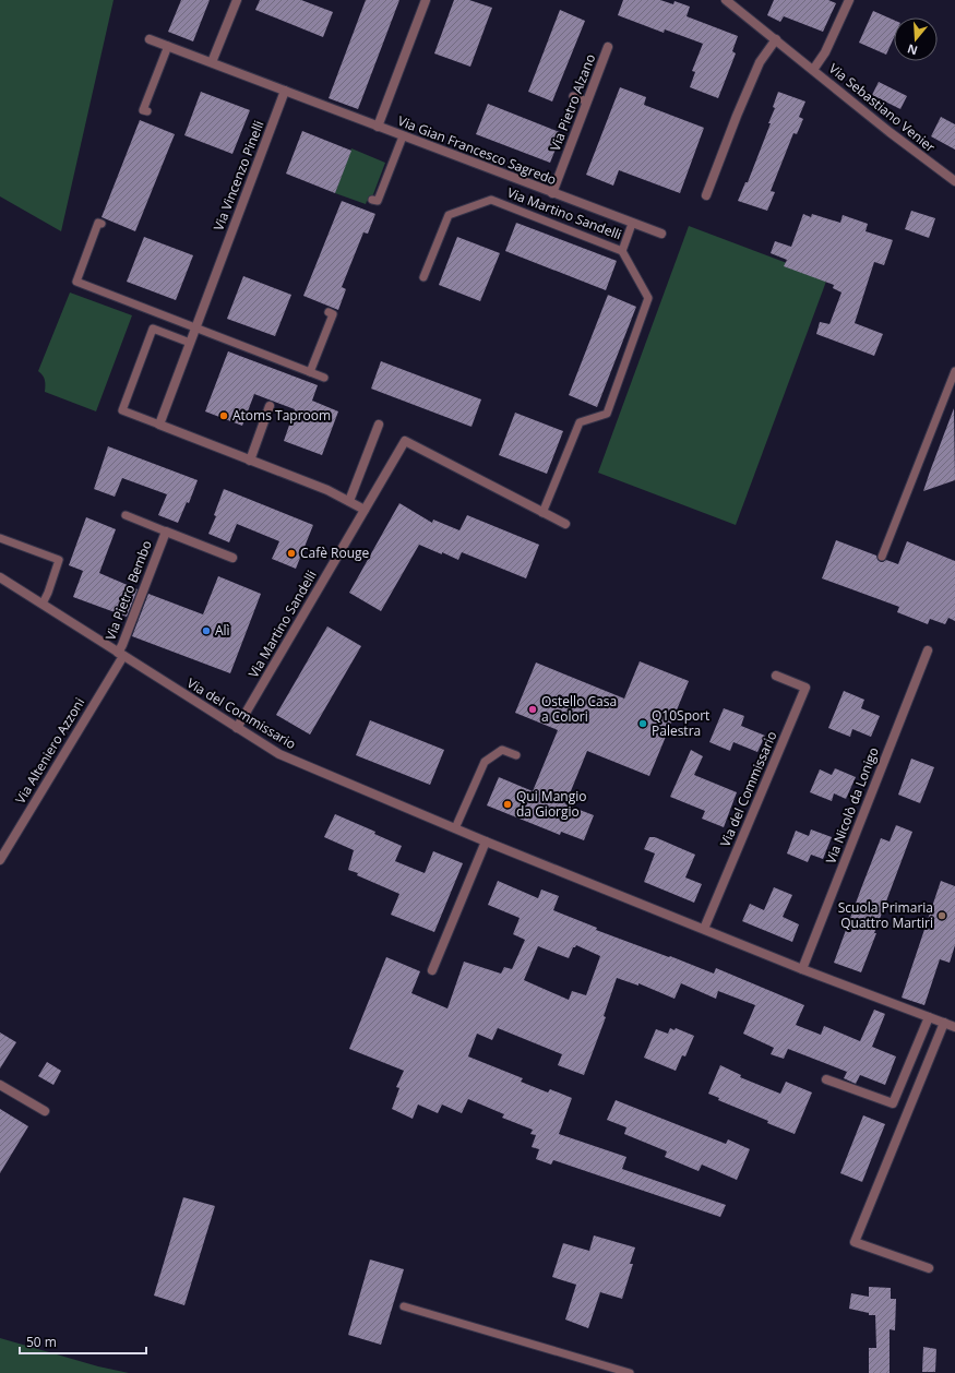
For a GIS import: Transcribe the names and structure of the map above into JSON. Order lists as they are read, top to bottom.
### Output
{
  "streets": {
    "street": [
      "Via Pietro Alzano",
      "Via Sebastiano Venier",
      "Via Gian Francesco Sagredo",
      "Via Vincenzo Pinelli",
      "Via Martino Sandelli",
      "Via Pietro Bembo",
      "Via del Commissario",
      "Via Alteniero Azzoni",
      "Via Nicolò da Lonigo"
    ]
  },
  "crossings": [
    ["Via Pietro Alzano", "Via Gian Francesco Sagredo"],
    ["Via Gian Francesco Sagredo", "Via Vincenzo Pinelli"],
    ["Via Martino Sandelli", "Via del Commissario"],
    ["Via Pietro Bembo", "Via del Commissario"],
    ["Via Pietro Bembo", "Via Alteniero Azzoni"],
    ["Via del Commissario", "Via Alteniero Azzoni"],
    ["Via del Commissario", "Via Nicolò da Lonigo"]
  ],
  "places": [
    "Atoms Taproom",
    "Cafè Rouge",
    "Alì",
    "Ostello Casa a Colori",
    "Q10Sport Palestra",
    "Qui Mangio da Giorgio",
    "Scuola Primaria Quattro Martiri"
  ],
  "scale_bar": "50 m",
  "north": "bottom"
}
